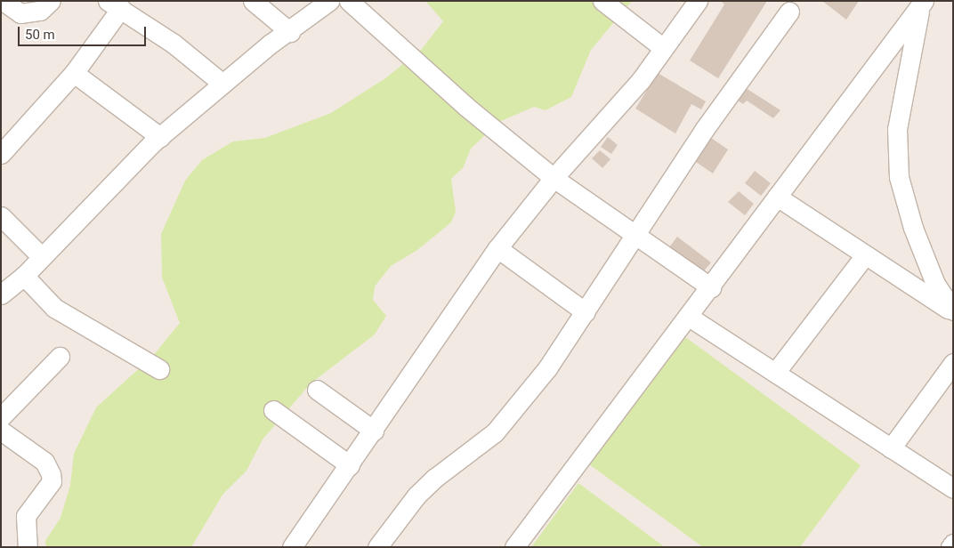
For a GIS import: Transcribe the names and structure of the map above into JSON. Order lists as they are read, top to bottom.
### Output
{
  "scale_bar": "50 m"
}
